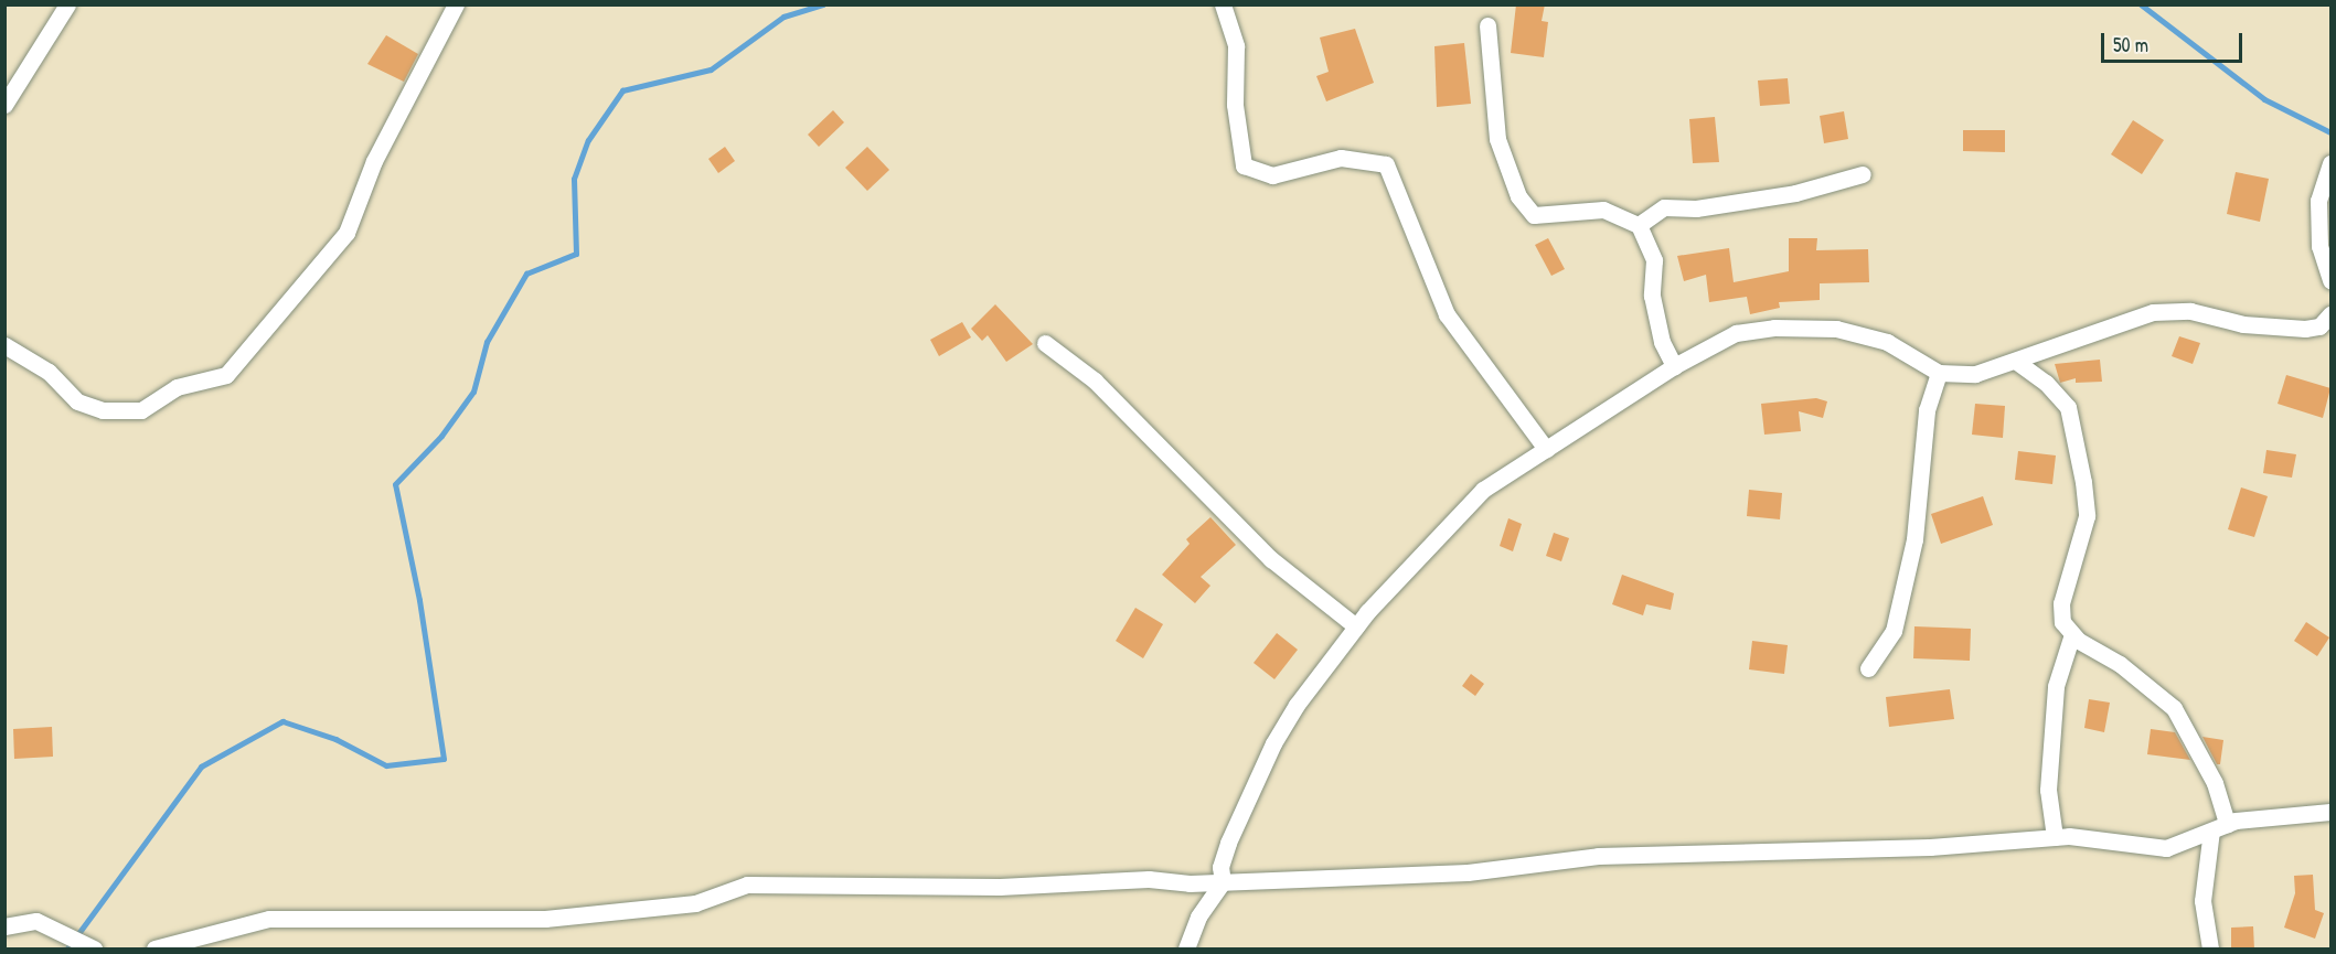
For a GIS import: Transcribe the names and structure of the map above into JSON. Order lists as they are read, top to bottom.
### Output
{
  "scale_bar": "50 m"
}
